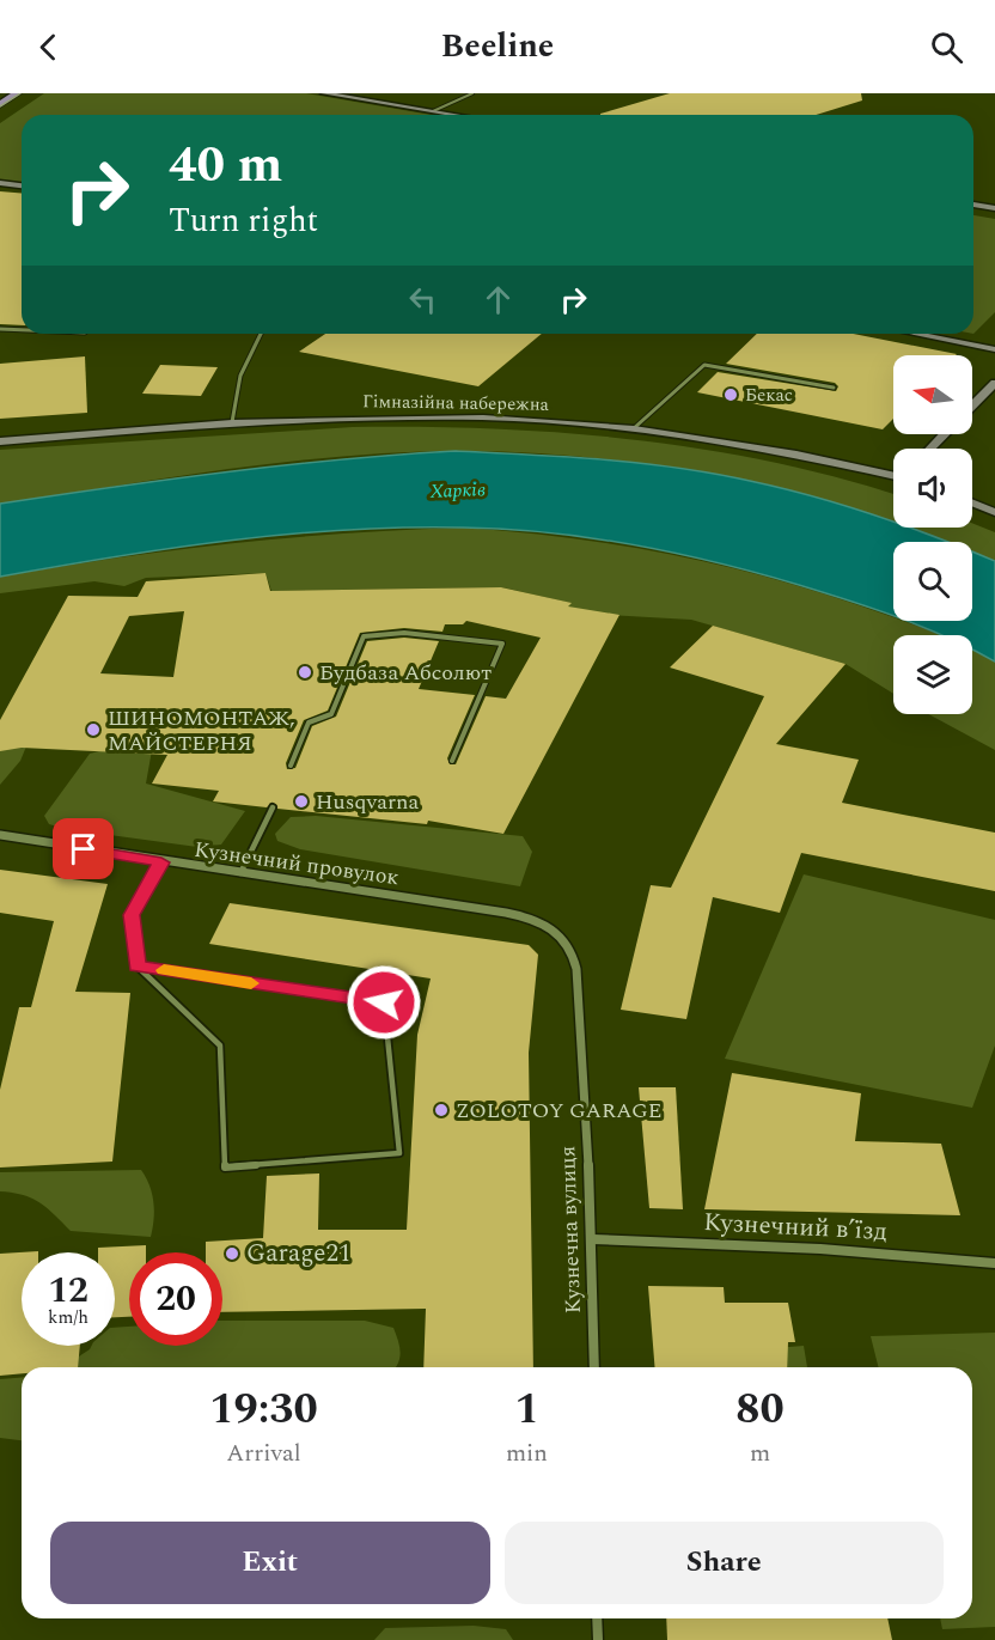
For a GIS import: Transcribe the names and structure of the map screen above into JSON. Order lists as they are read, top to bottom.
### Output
{
  "streets": {
    "main road": ["Гімназійна набережна"],
    "street": ["Кузнечний провулок", "Кузнечний в’їзд", "Кузнечна вулиця"]
  },
  "crossings": [
    ["Кузнечний провулок", "Кузнечна вулиця"],
    ["Кузнечний в’їзд", "Кузнечна вулиця"]
  ],
  "water": ["Харків"],
  "places": [
    "Бекас",
    "Будбаза Абсолют",
    "ШИНОМОНТАЖ, МАЙСТЕРНЯ",
    "Husqvarna",
    "ZOLOTOY GARAGE",
    "Garage21"
  ],
  "north": "left",
  "page": {
    "header": "Beeline",
    "turn": ["40 m", "Turn right"],
    "speed": "12 km/h",
    "limit": "20",
    "eta": [
      "19:30",
      "Arrival",
      "1",
      "min",
      "80",
      "m"
    ],
    "buttons": ["Exit", "Share"]
  }
}
